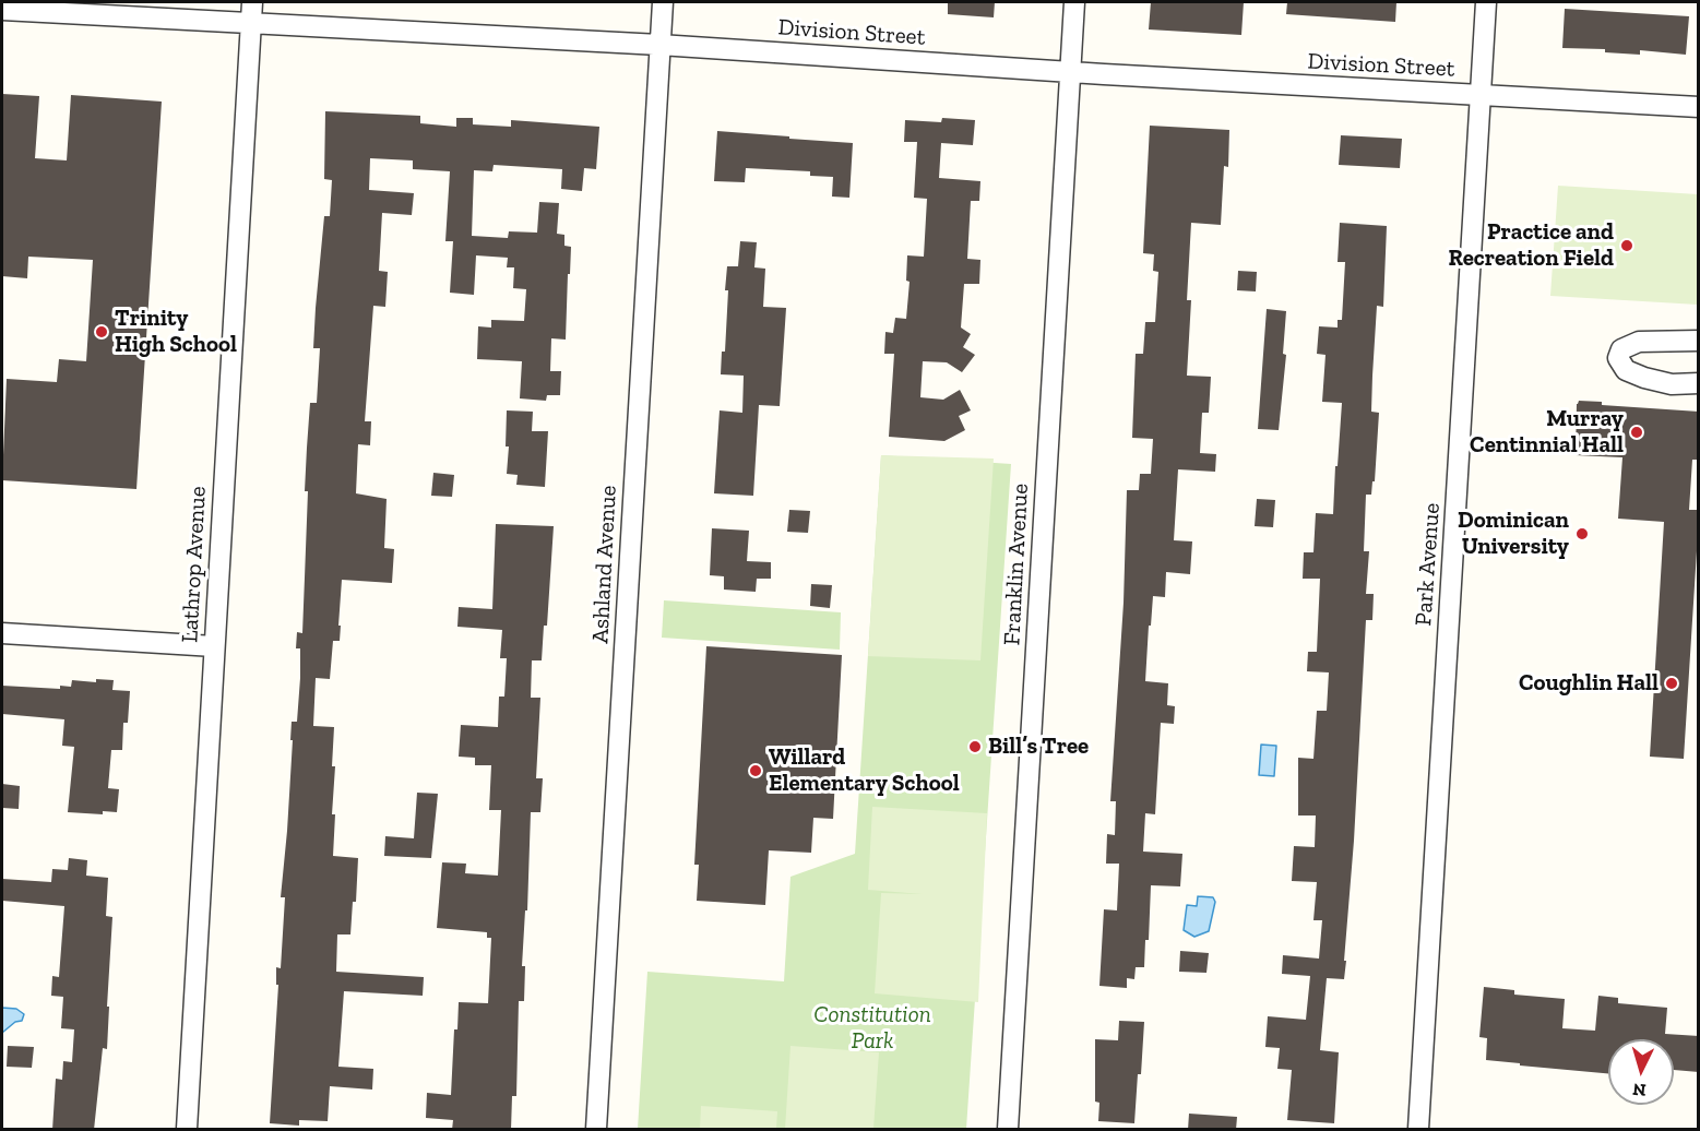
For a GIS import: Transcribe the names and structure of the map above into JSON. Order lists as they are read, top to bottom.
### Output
{
  "streets": {
    "street": [
      "Division Street",
      "Lathrop Avenue",
      "Ashland Avenue",
      "Franklin Avenue",
      "Park Avenue"
    ]
  },
  "crossings": [
    ["Division Street", "Lathrop Avenue"],
    ["Division Street", "Ashland Avenue"],
    ["Division Street", "Franklin Avenue"],
    ["Division Street", "Park Avenue"]
  ],
  "parks": ["Constitution Park"],
  "places": [
    "Practice and Recreation Field",
    "Trinity High School",
    "Murray Centinnial Hall",
    "Dominican University",
    "Coughlin Hall",
    "Bill’s Tree",
    "Willard Elementary School"
  ],
  "north": "bottom"
}
